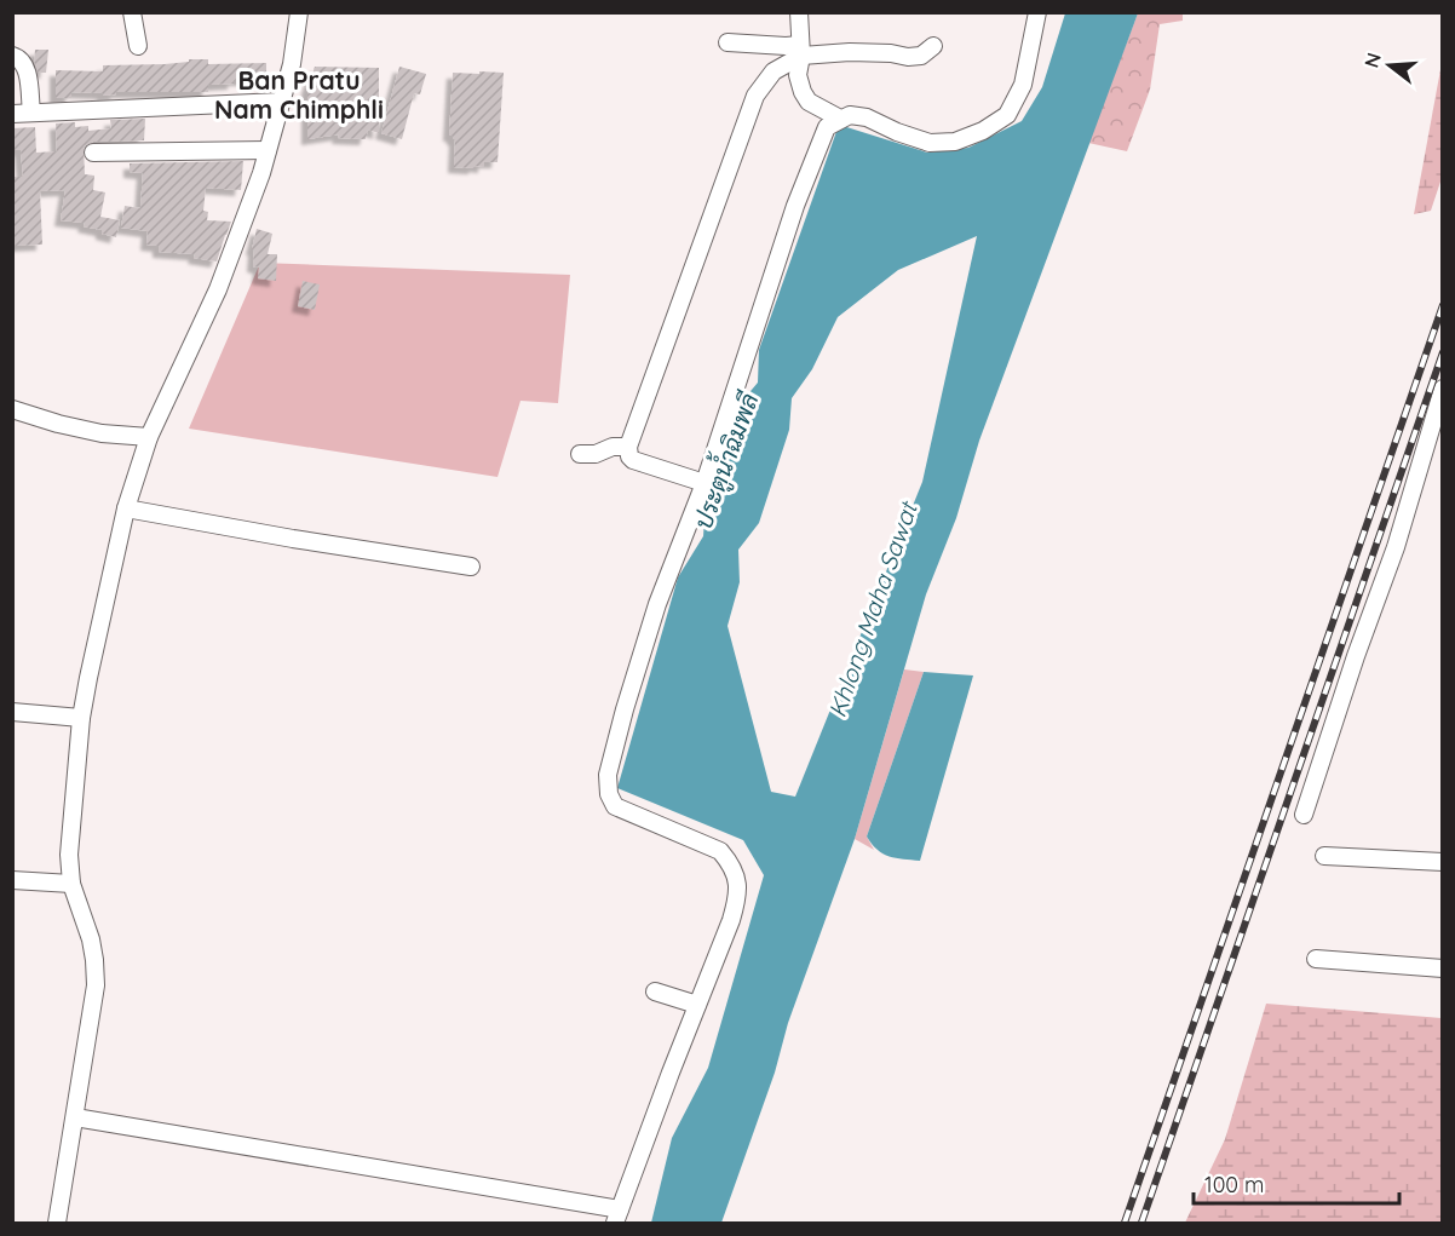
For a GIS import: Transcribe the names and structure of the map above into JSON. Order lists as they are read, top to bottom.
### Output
{
  "districts": ["Ban Pratu Nam Chimphli"],
  "water": ["ประตูน้ำฉิมพลี", "Khlong Maha Sawat"],
  "scale_bar": "100 m",
  "north": "left"
}
